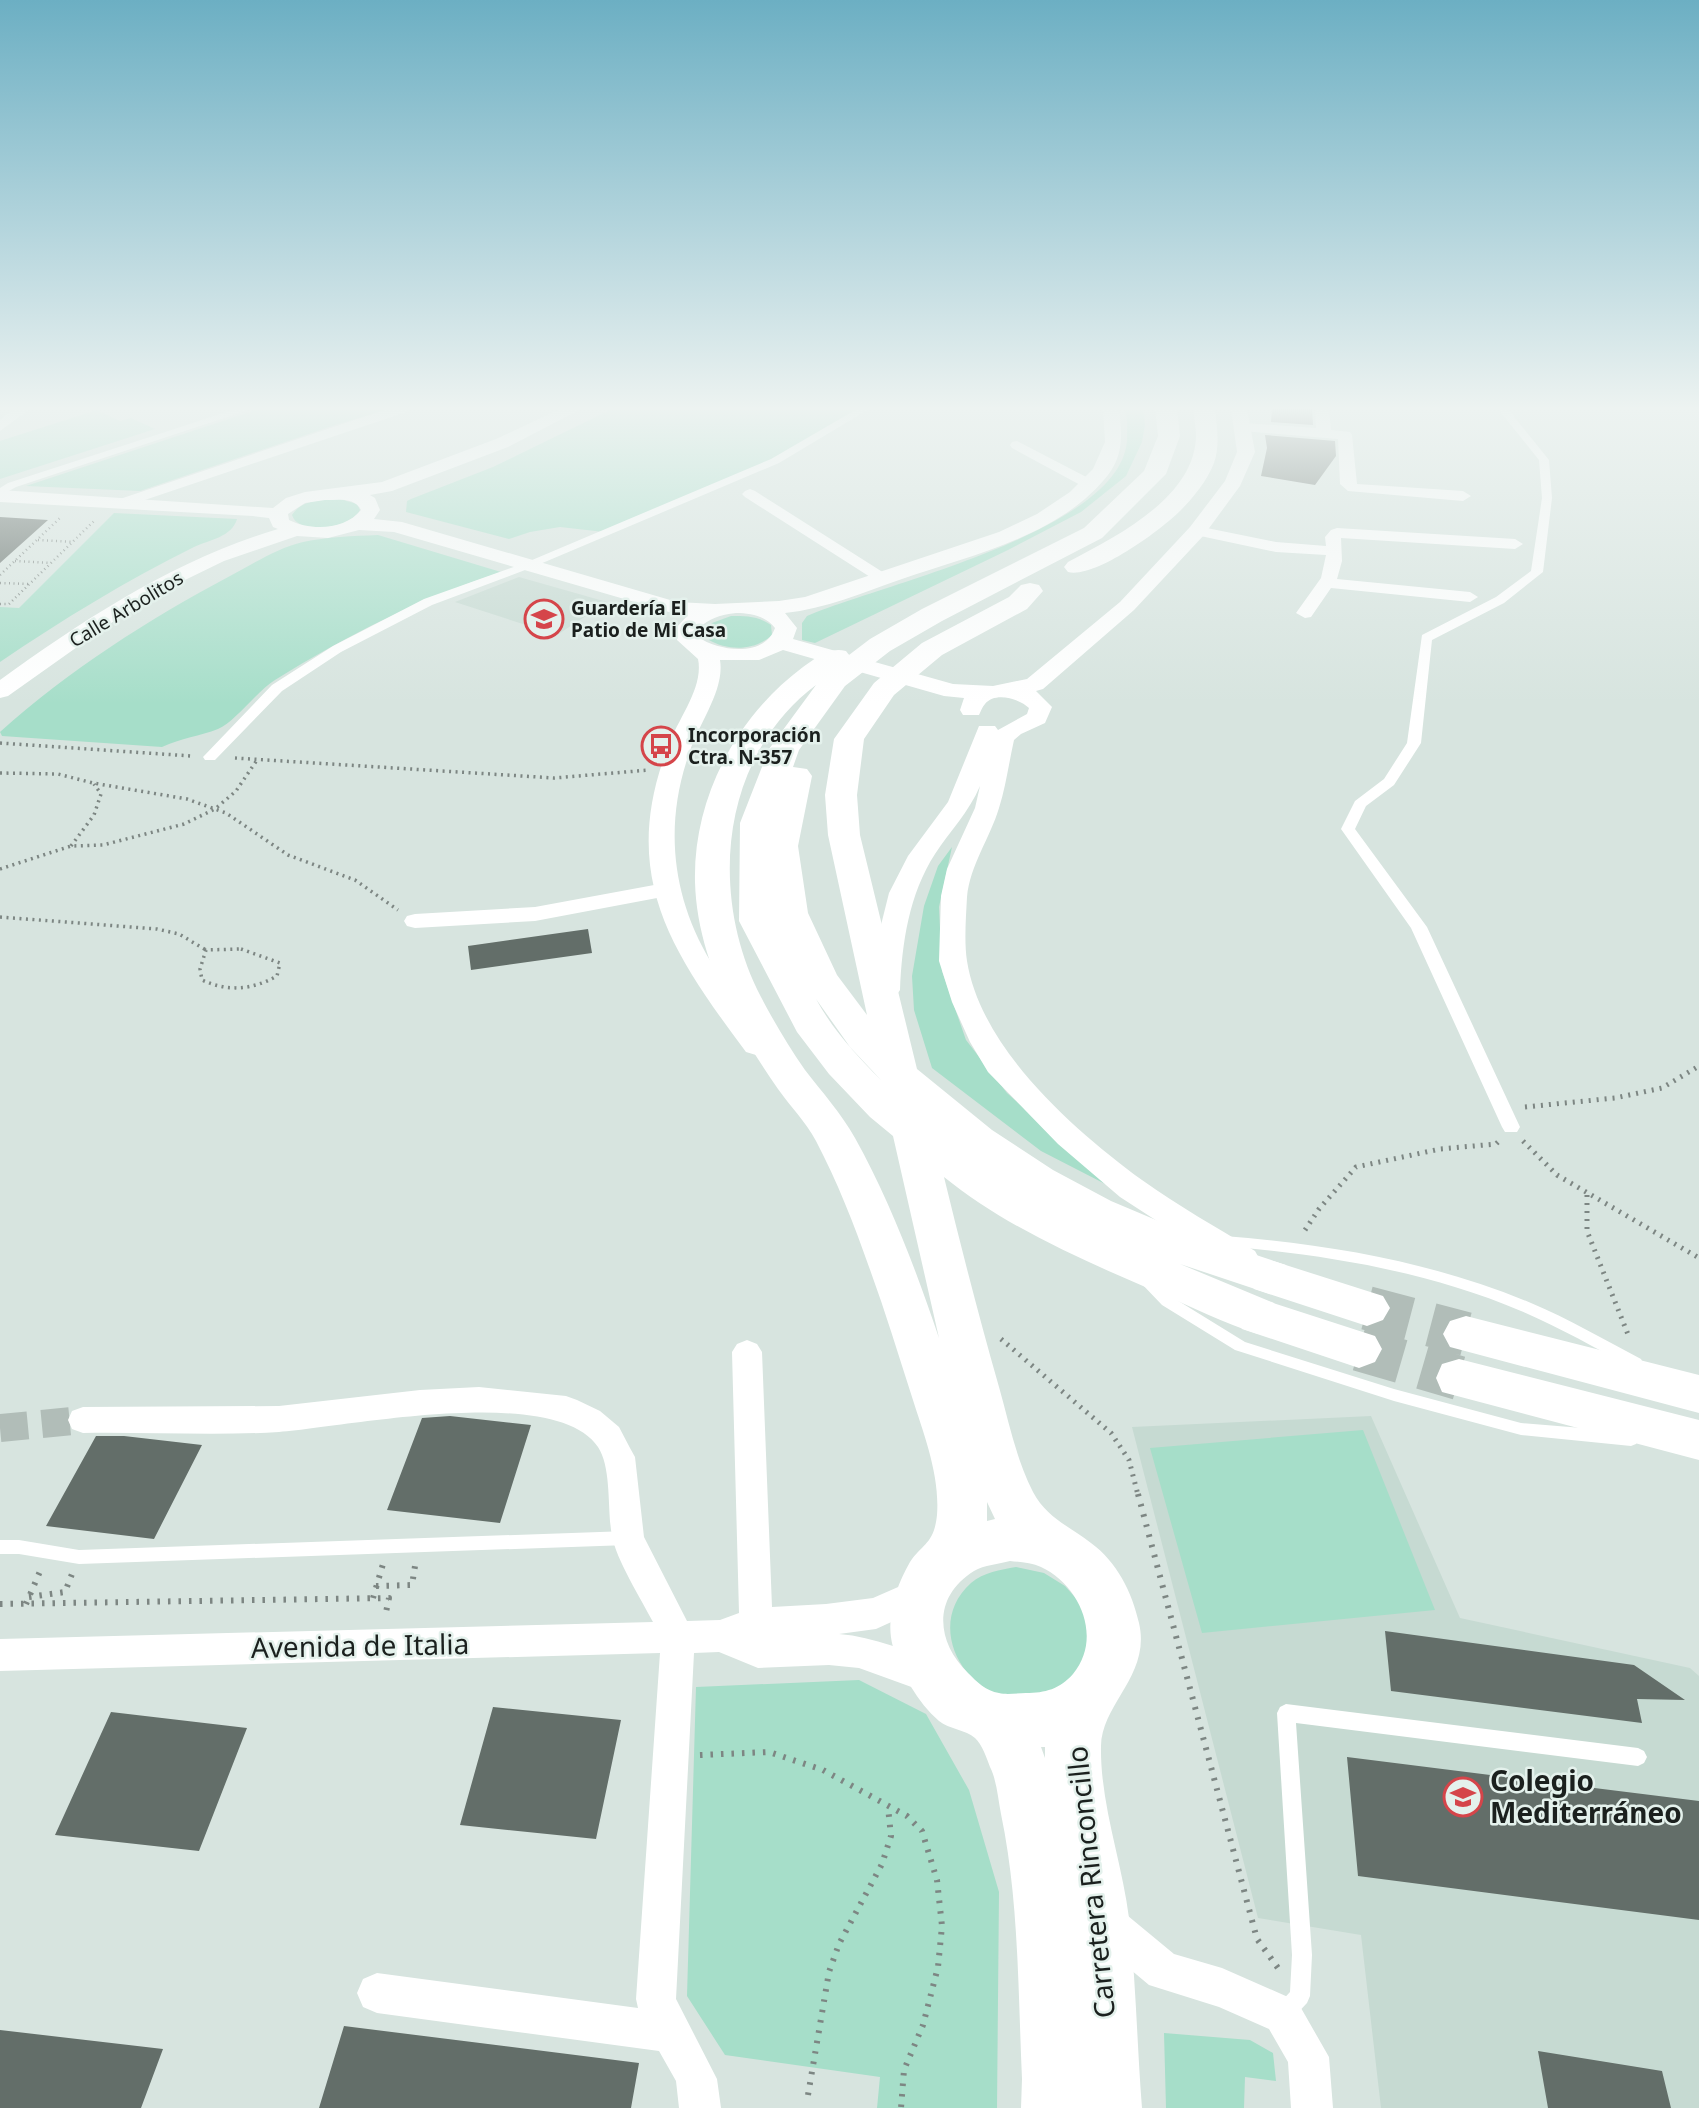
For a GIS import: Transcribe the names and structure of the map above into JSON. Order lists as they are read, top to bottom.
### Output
{
  "streets": {
    "main road": ["Carretera Rinconcillo"],
    "street": ["Calle Arbolitos", "Avenida de Italia"]
  },
  "crossings": [
    ["Avenida de Italia", "Carretera Rinconcillo"]
  ],
  "places": {
    "school or university": ["Guardería El Patio de Mi Casa", "Colegio Mediterráneo"],
    "bus stop": ["Incorporación Ctra. N-357"]
  }
}
